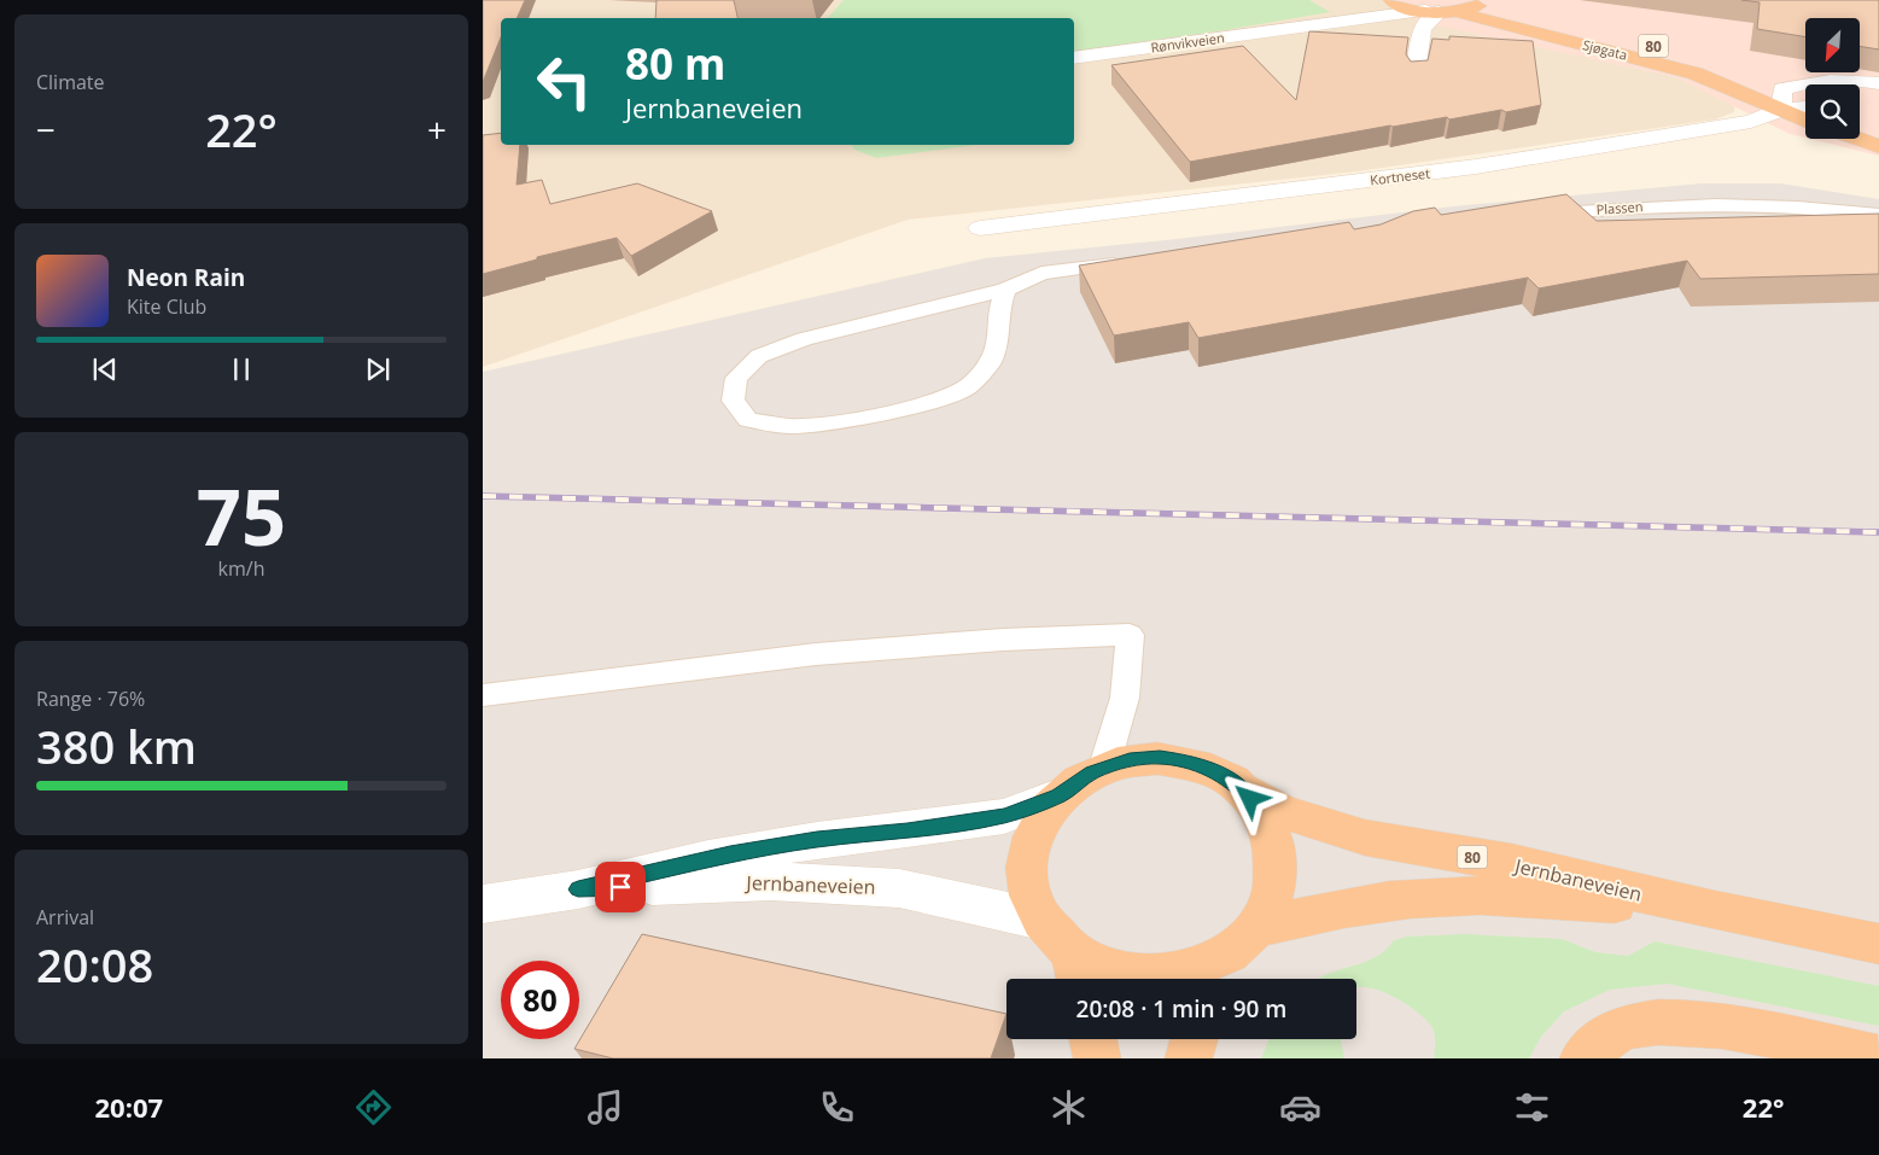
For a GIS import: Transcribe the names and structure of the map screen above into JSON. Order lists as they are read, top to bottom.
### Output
{
  "streets": {
    "highway": ["80", "Sjøgata", "Jernbaneveien"],
    "street": ["Rønvikveien", "Kortneset"],
    "lane": ["Plassen"]
  },
  "crossings": [
    ["Rønvikveien", "80"],
    ["Rønvikveien", "Sjøgata"],
    ["80", "Sjøgata"],
    ["Sjøgata", "Kortneset"]
  ],
  "north": "bottom left",
  "page": {
    "tile": [
      "Climate",
      ["75", "km/h"],
      ["Range · 76%", "380 km"],
      ["Arrival", "20:08"]
    ],
    "turn": ["80 m", "Jernbaneveien"],
    "heat": ["−", "22°", "+"],
    "song": ["Neon Rain", "Kite Club"],
    "limit": "80",
    "trip": "20:08 · 1 min · 90 m",
    "tabs": ["20:07", "22°"]
  }
}
